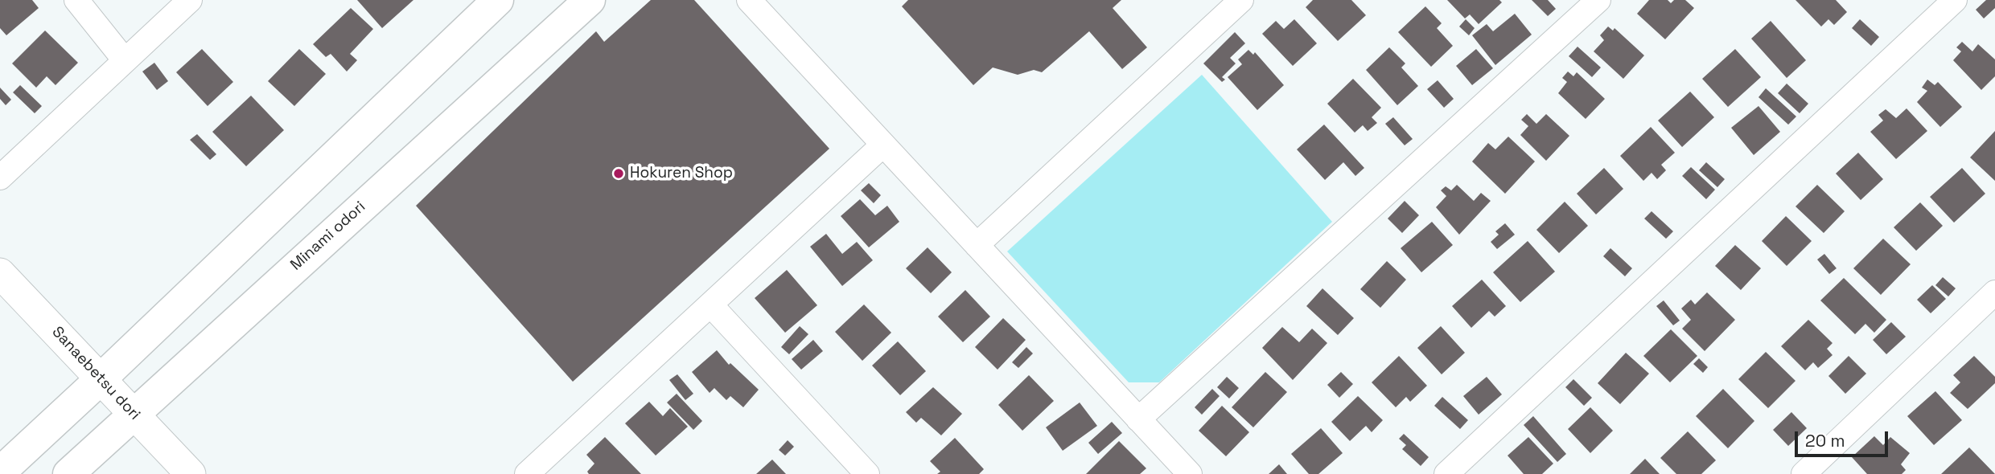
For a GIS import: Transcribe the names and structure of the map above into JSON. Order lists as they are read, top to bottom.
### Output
{
  "streets": {
    "main road": ["Minami odori"],
    "street": ["Sanaebetsu dori"]
  },
  "crossings": [
    ["Minami odori", "Sanaebetsu dori"]
  ],
  "places": ["Hokuren Shop"],
  "scale_bar": "20 m"
}
